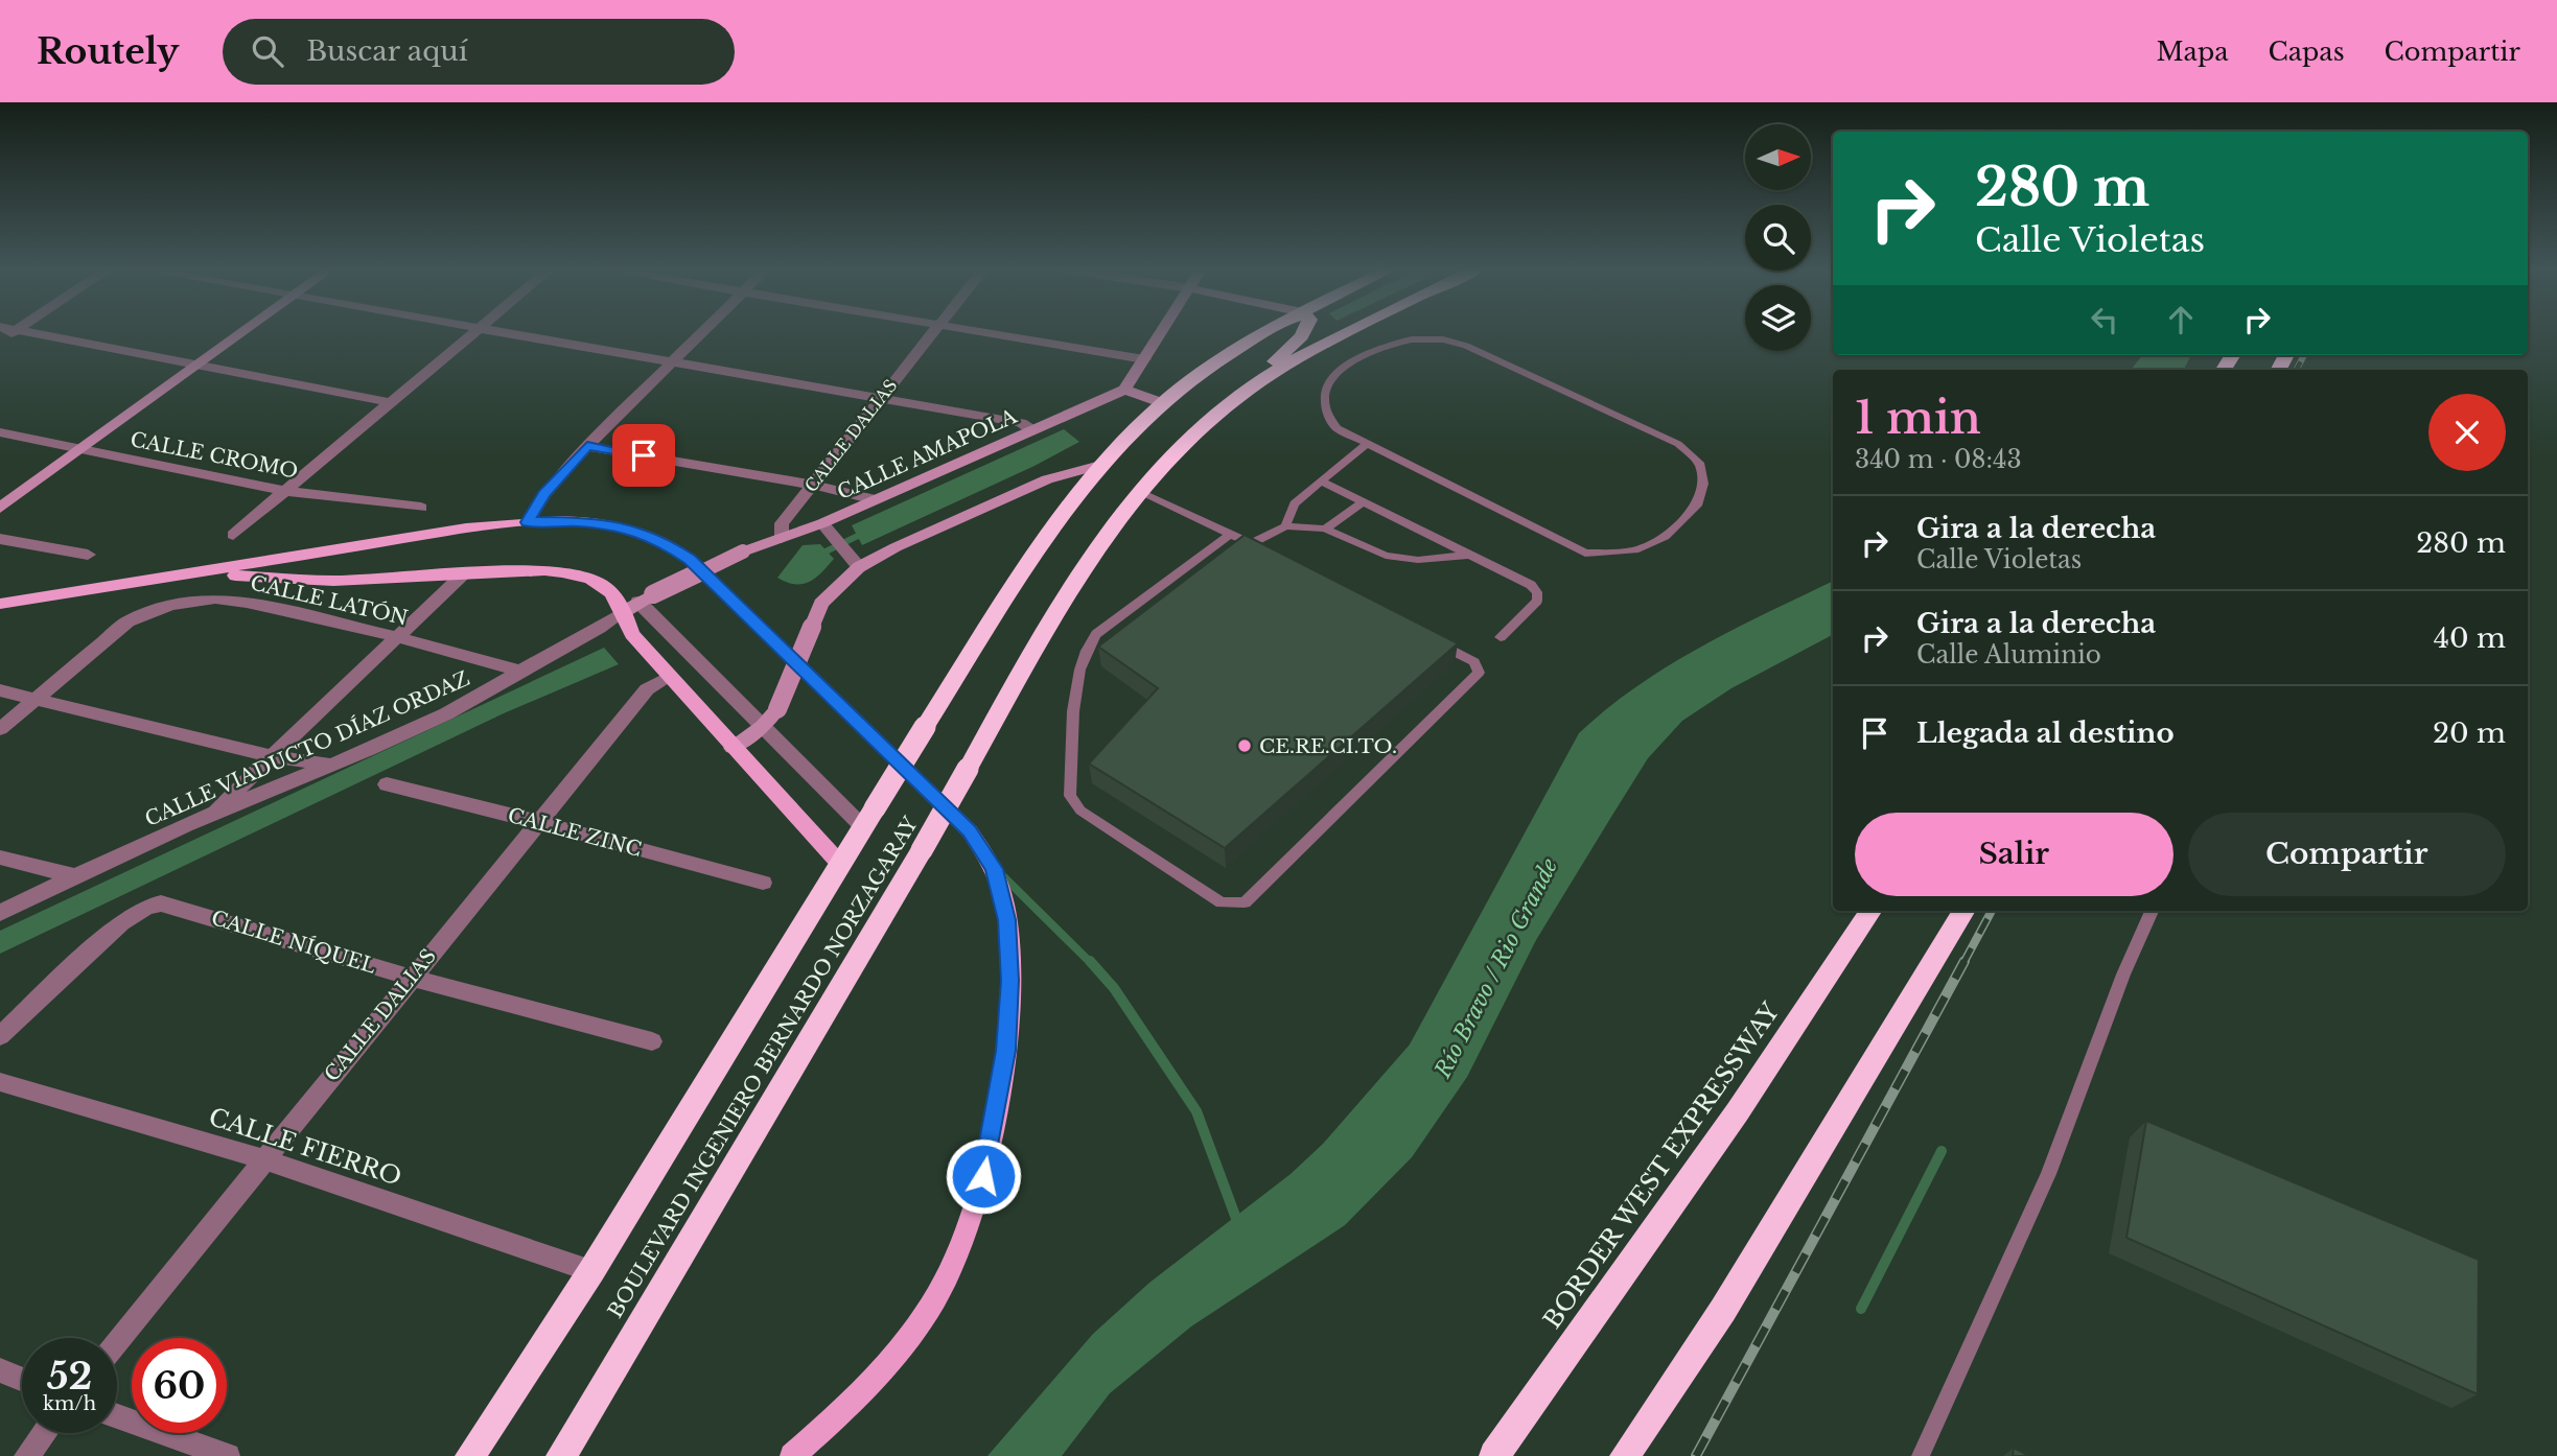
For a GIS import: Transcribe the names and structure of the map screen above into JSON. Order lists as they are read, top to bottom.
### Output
{
  "streets": {
    "highway": ["BOULEVARD INGENIERO BERNARDO NORZAGARAY", "BORDER WEST EXPRESSWAY"],
    "street": [
      "CALLE DALIAS",
      "CALLE AMAPOLA",
      "CALLE CROMO",
      "CALLE LATÓN",
      "CALLE VIADUCTO DÍAZ ORDAZ",
      "CALLE ZINC",
      "CALLE NÍQUEL",
      "CALLE FIERRO"
    ]
  },
  "crossings": [
    ["CALLE DALIAS", "CALLE AMAPOLA"],
    ["CALLE DALIAS", "CALLE ZINC"],
    ["CALLE DALIAS", "CALLE NÍQUEL"],
    ["CALLE DALIAS", "CALLE FIERRO"],
    ["CALLE AMAPOLA", "CALLE VIADUCTO DÍAZ ORDAZ"],
    ["CALLE LATÓN", "CALLE VIADUCTO DÍAZ ORDAZ"],
    ["BOULEVARD INGENIERO BERNARDO NORZAGARAY", "CALLE FIERRO"]
  ],
  "water": ["Río Bravo / Rio Grande"],
  "places": ["CE.RE.CI.TO."],
  "north": "right",
  "page": {
    "header": "Routely",
    "search": "Buscar aquí",
    "nav": ["Mapa", "Capas", "Compartir"],
    "turn": ["280 m", "Calle Violetas"],
    "heading": ["1 min", "340 m · 08:43"],
    "list": [
      {
        "name": "Gira a la derecha",
        "note": "Calle Violetas",
        "value": "280 m"
      },
      {
        "name": "Gira a la derecha",
        "note": "Calle Aluminio",
        "value": "40 m"
      },
      {
        "name": "Llegada al destino",
        "value": "20 m"
      }
    ],
    "buttons": ["Salir", "Compartir"],
    "speed": "52 km/h",
    "limit": "60"
  }
}
